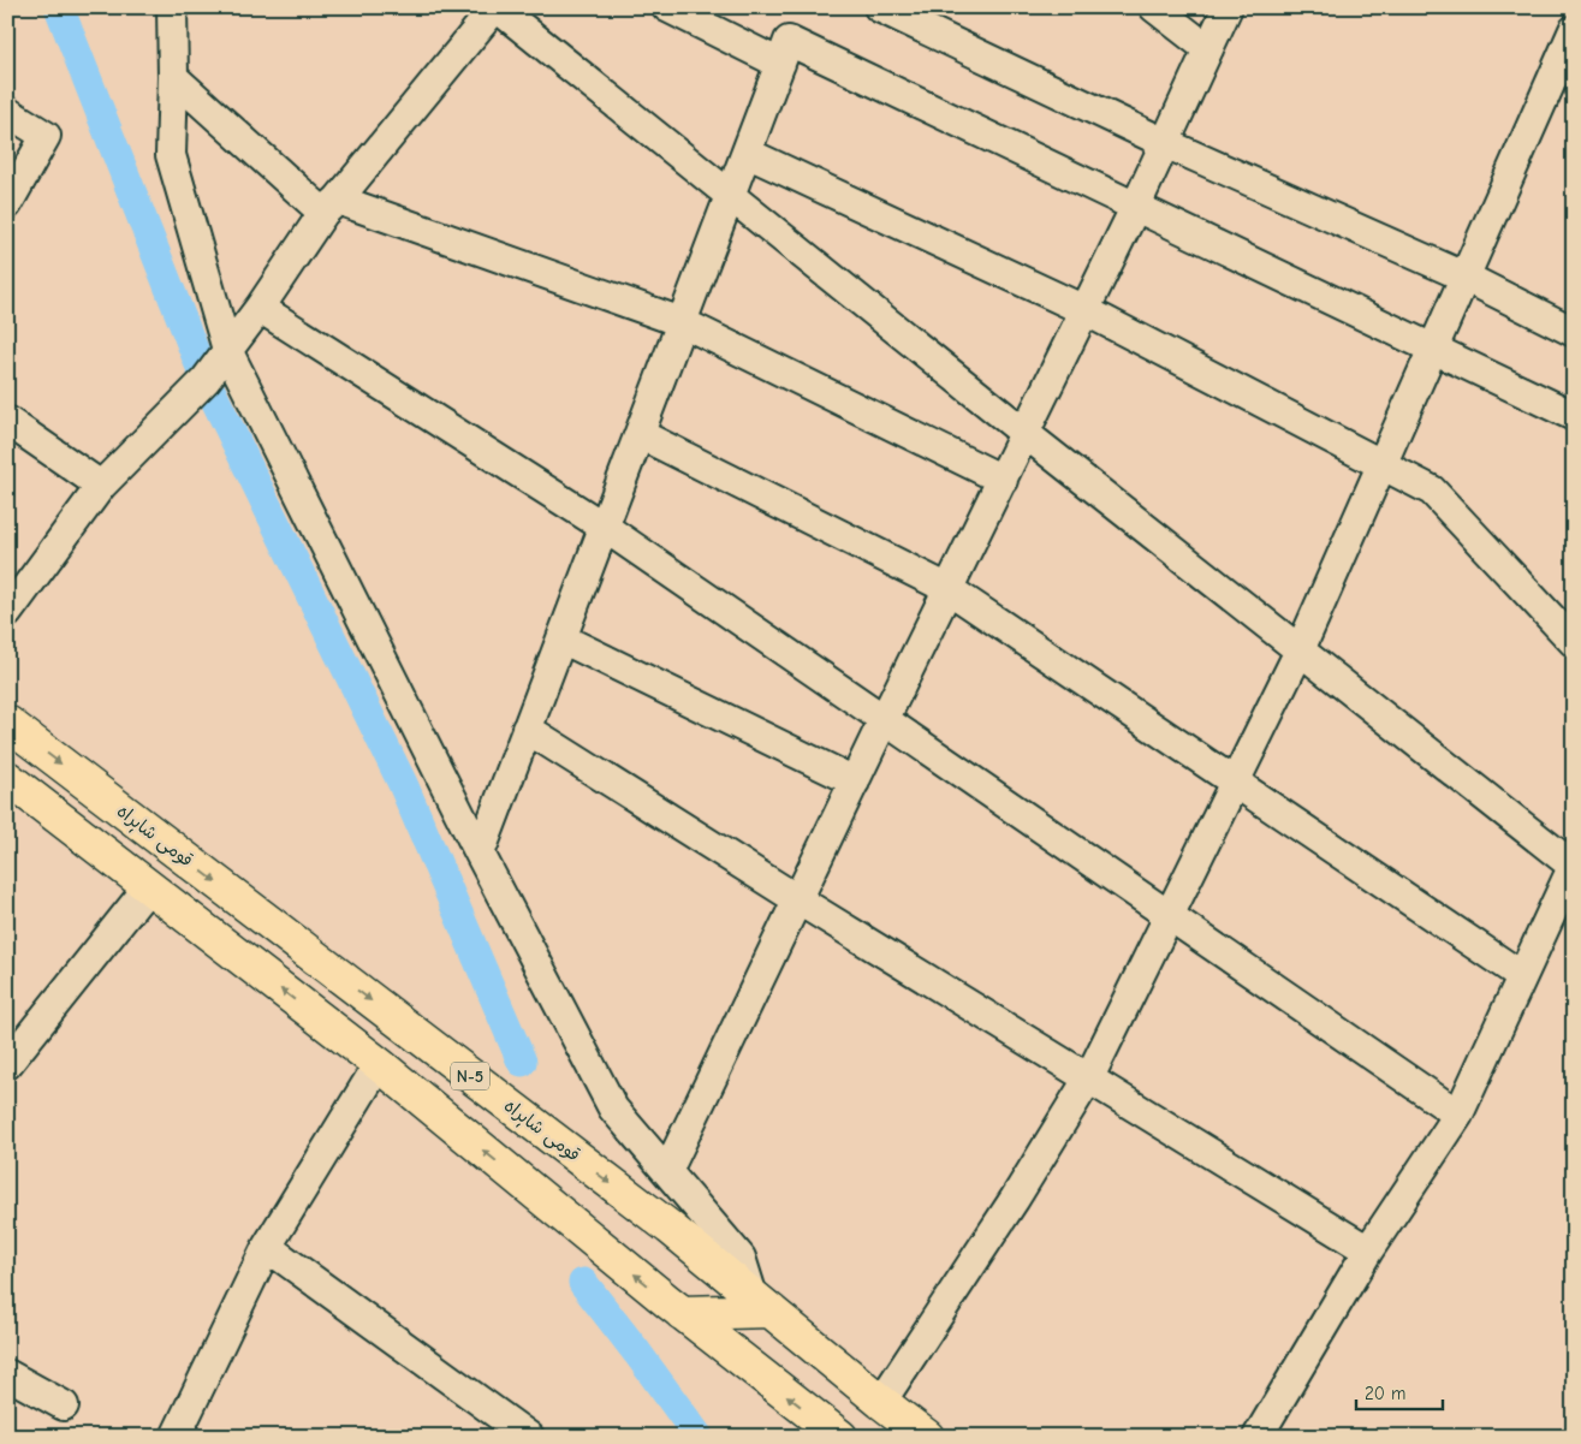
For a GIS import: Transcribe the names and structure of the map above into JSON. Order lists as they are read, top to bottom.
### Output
{
  "streets": {
    "highway": ["قومی شاہراہ", "N-5"]
  },
  "scale_bar": "20 m"
}
